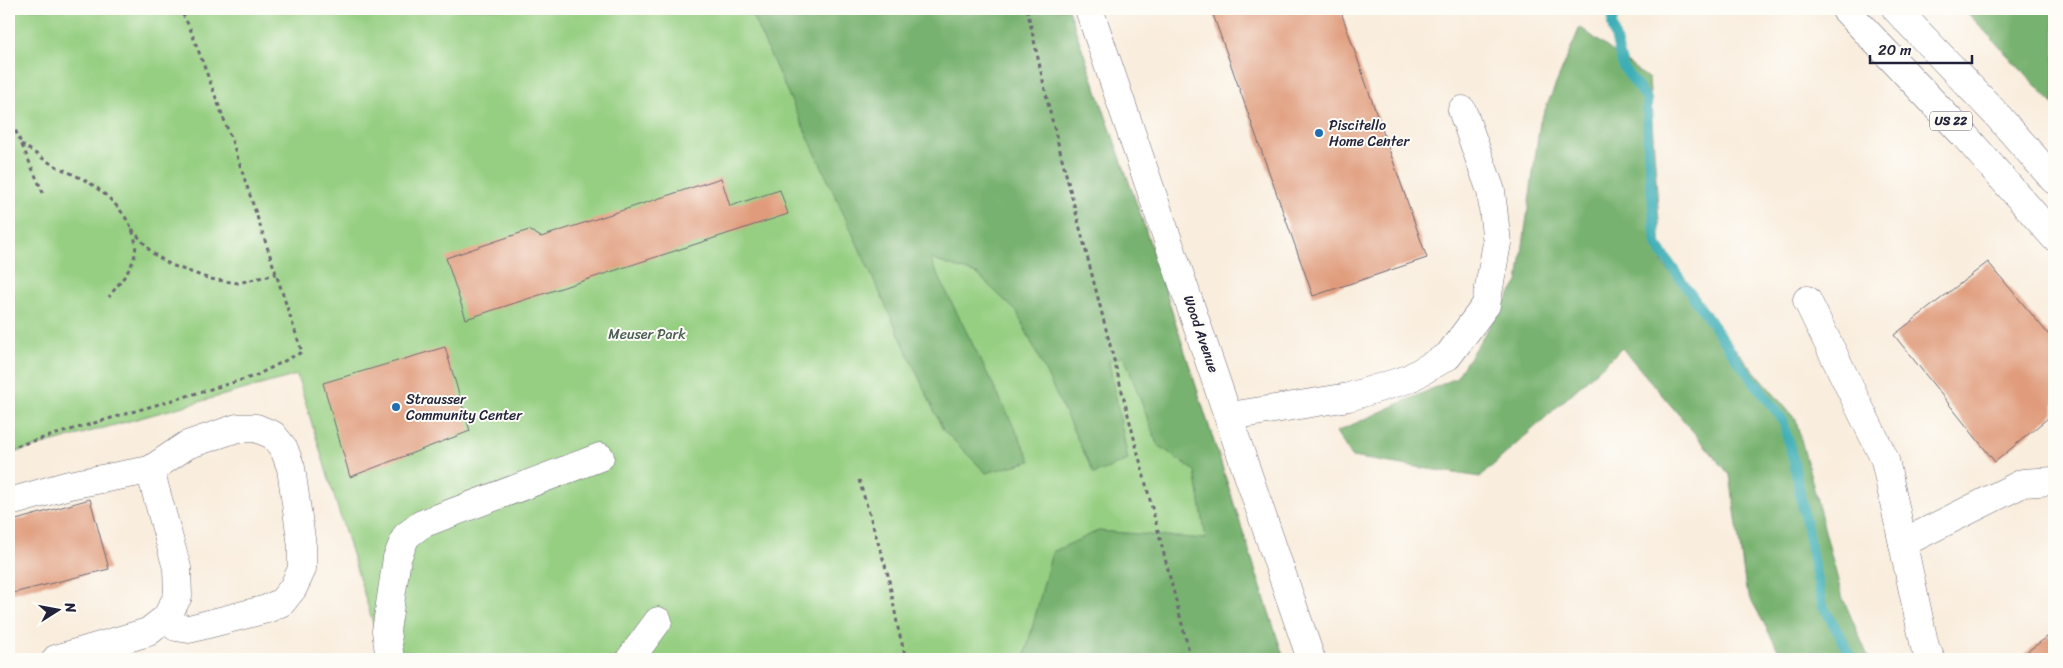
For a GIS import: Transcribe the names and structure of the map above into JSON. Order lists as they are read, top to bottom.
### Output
{
  "streets": {
    "main road": ["US 22", "Wood Avenue"]
  },
  "parks": ["Meuser Park"],
  "places": ["Piscitello Home Center", "Strausser Community Center"],
  "scale_bar": "20 m",
  "north": "right"
}
